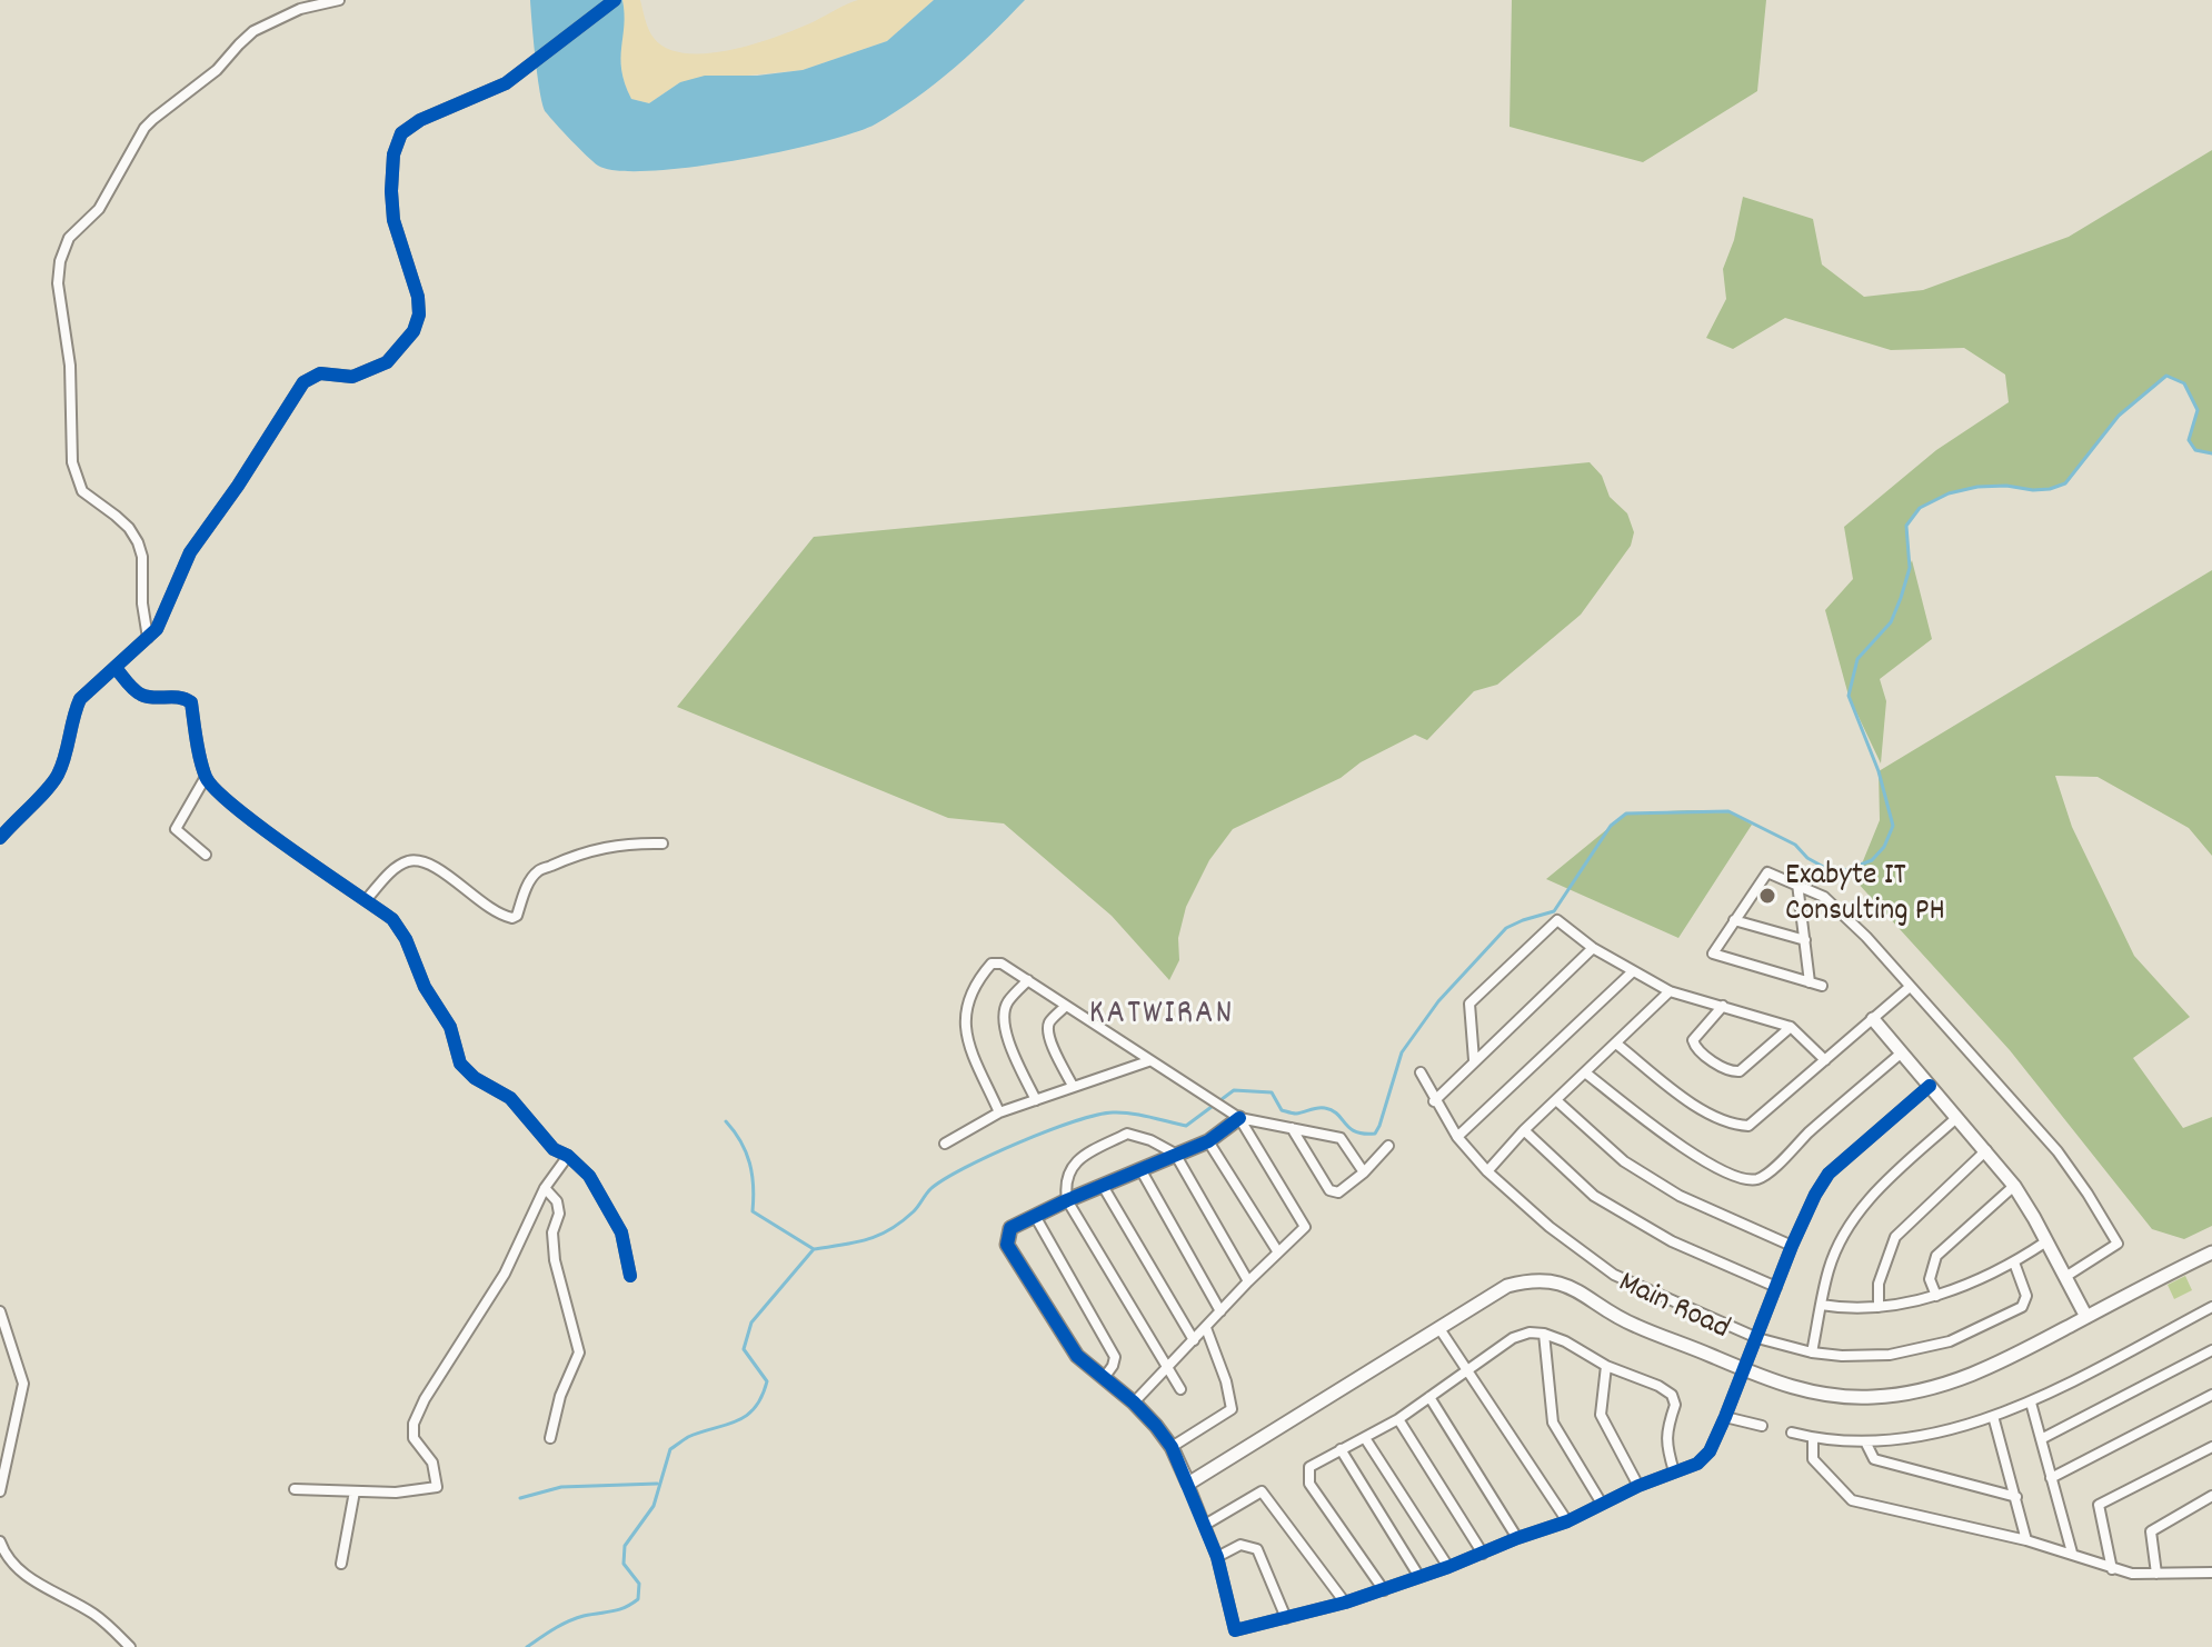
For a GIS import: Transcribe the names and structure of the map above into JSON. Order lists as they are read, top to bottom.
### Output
{
  "streets": {
    "street": ["Main Road"]
  },
  "districts": ["KATWIRAN"],
  "places": ["Exabyte IT Consulting PH"]
}
